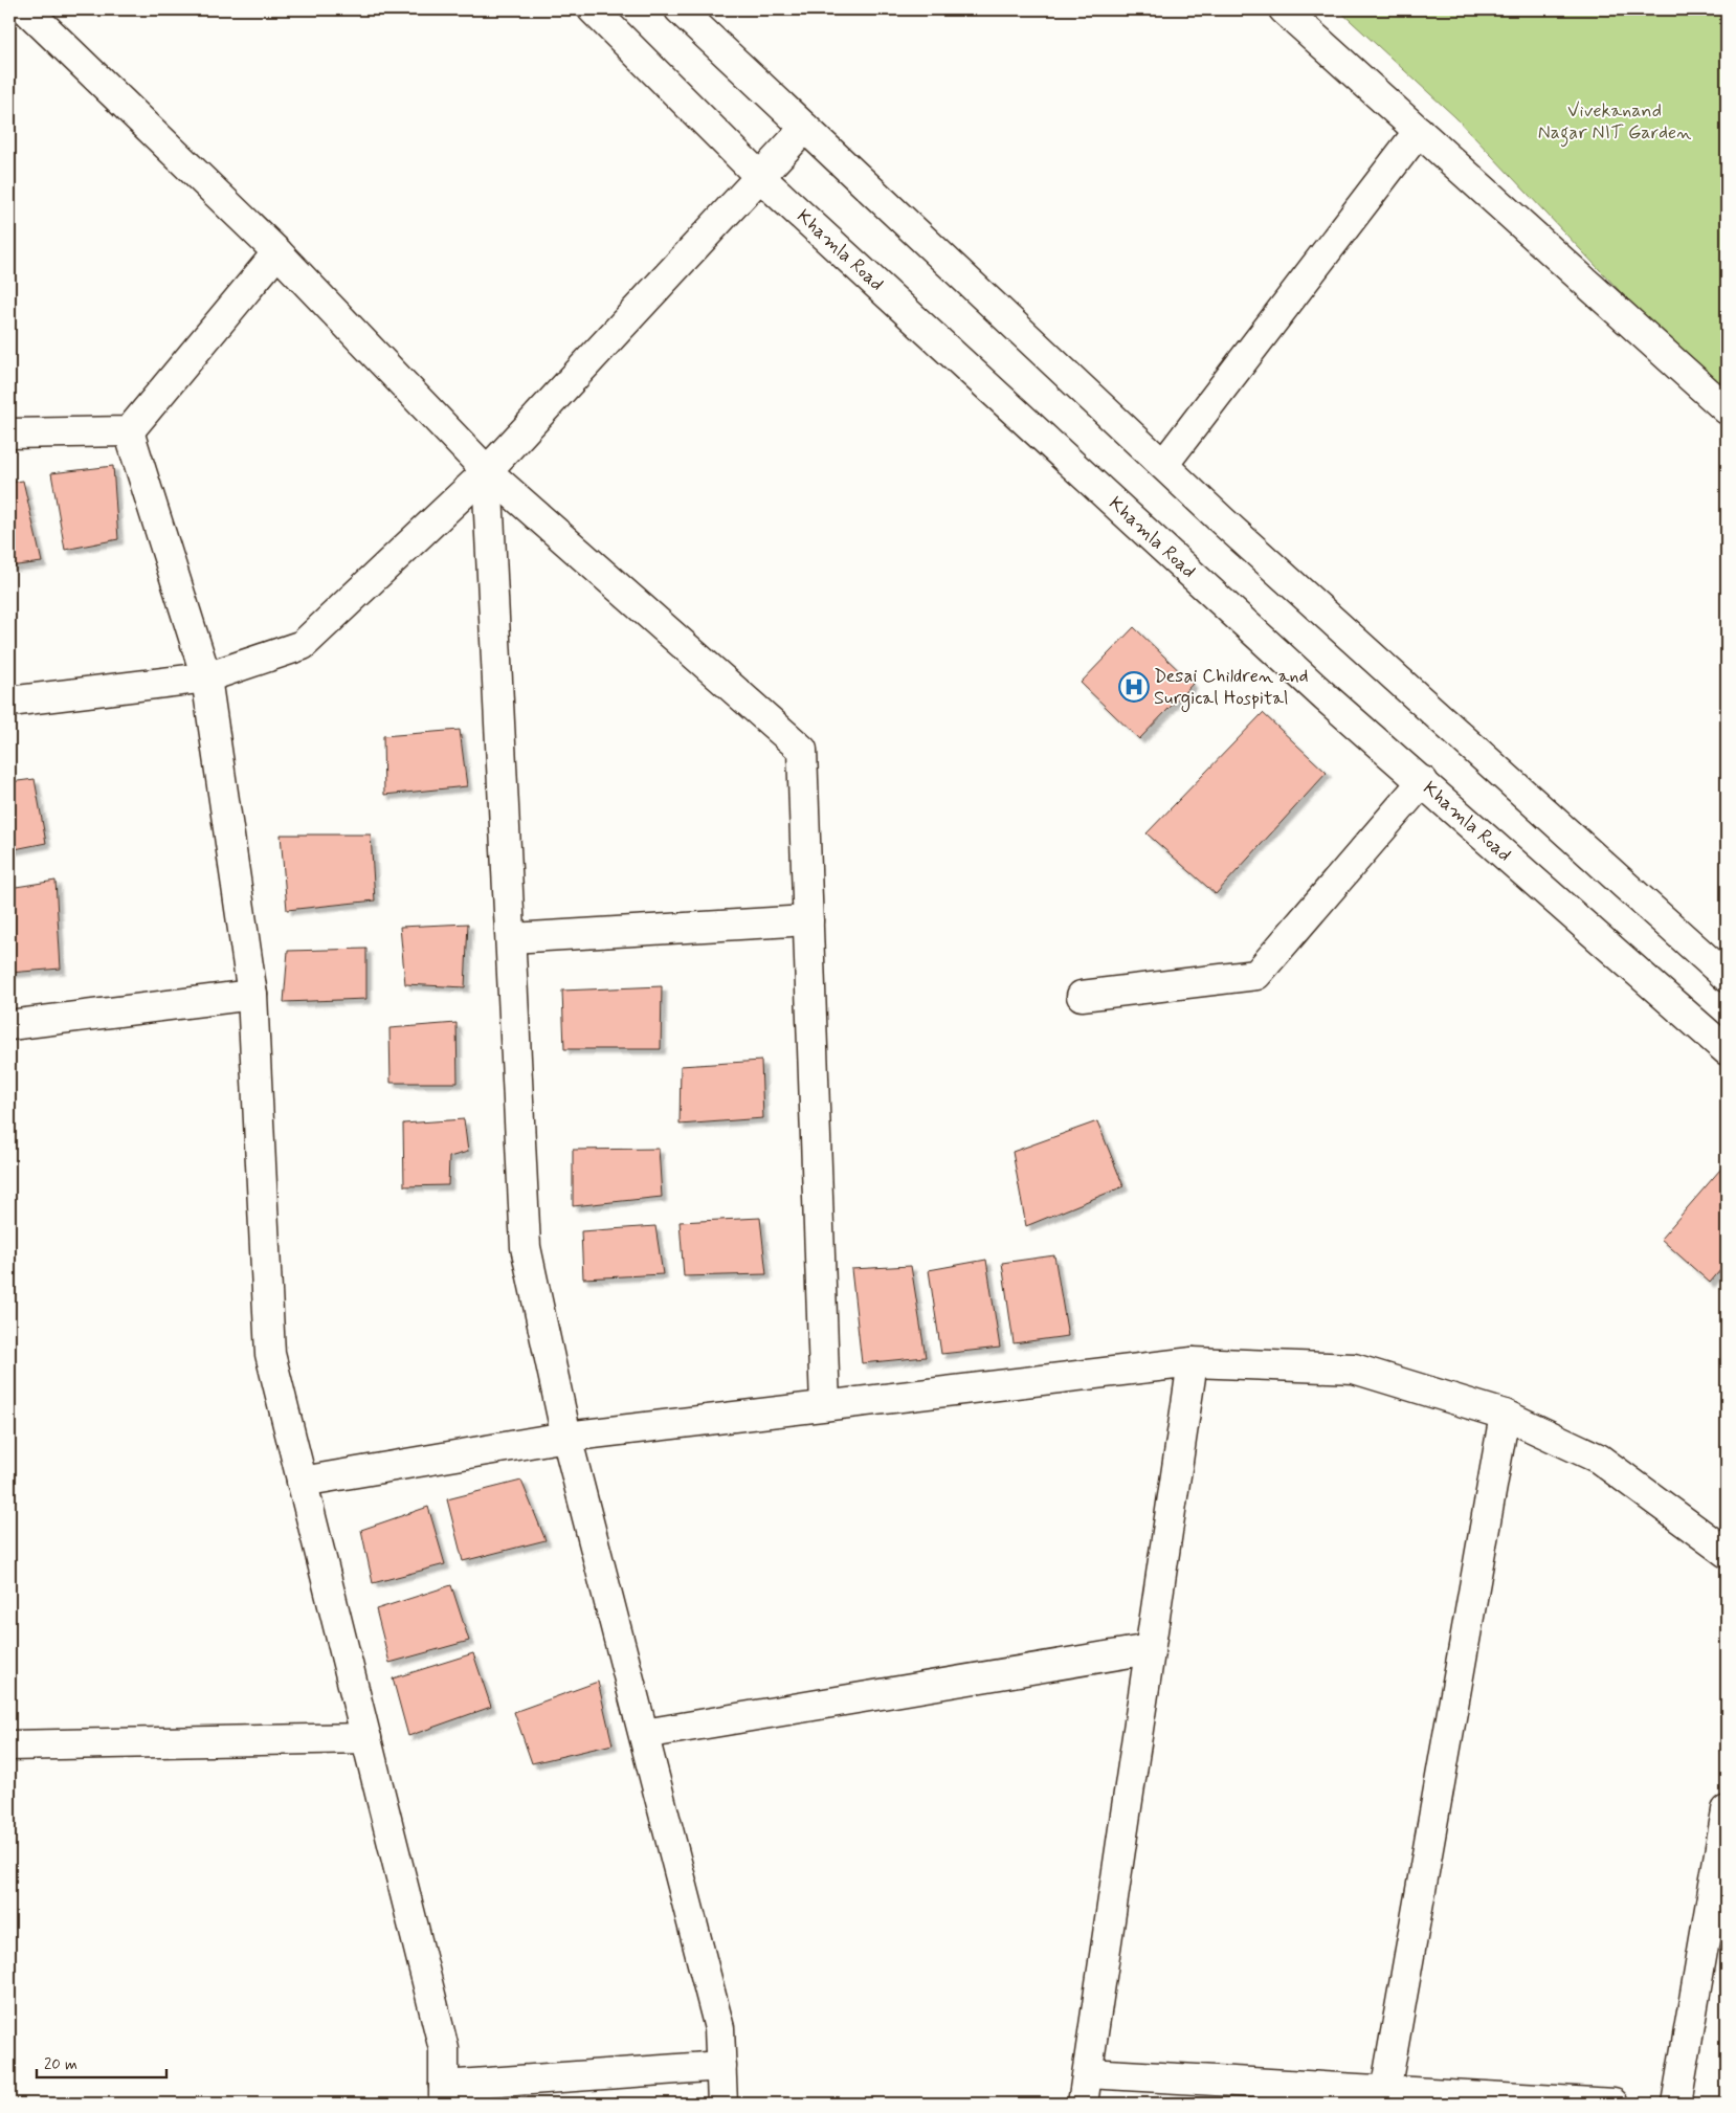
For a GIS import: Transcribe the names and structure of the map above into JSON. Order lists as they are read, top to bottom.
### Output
{
  "streets": {
    "street": ["Khamla Road"]
  },
  "parks": ["Vivekanand Nagar NIT Garden"],
  "places": {
    "hospital": ["Desai Children and Surgical Hospital"]
  },
  "scale_bar": "20 m"
}
